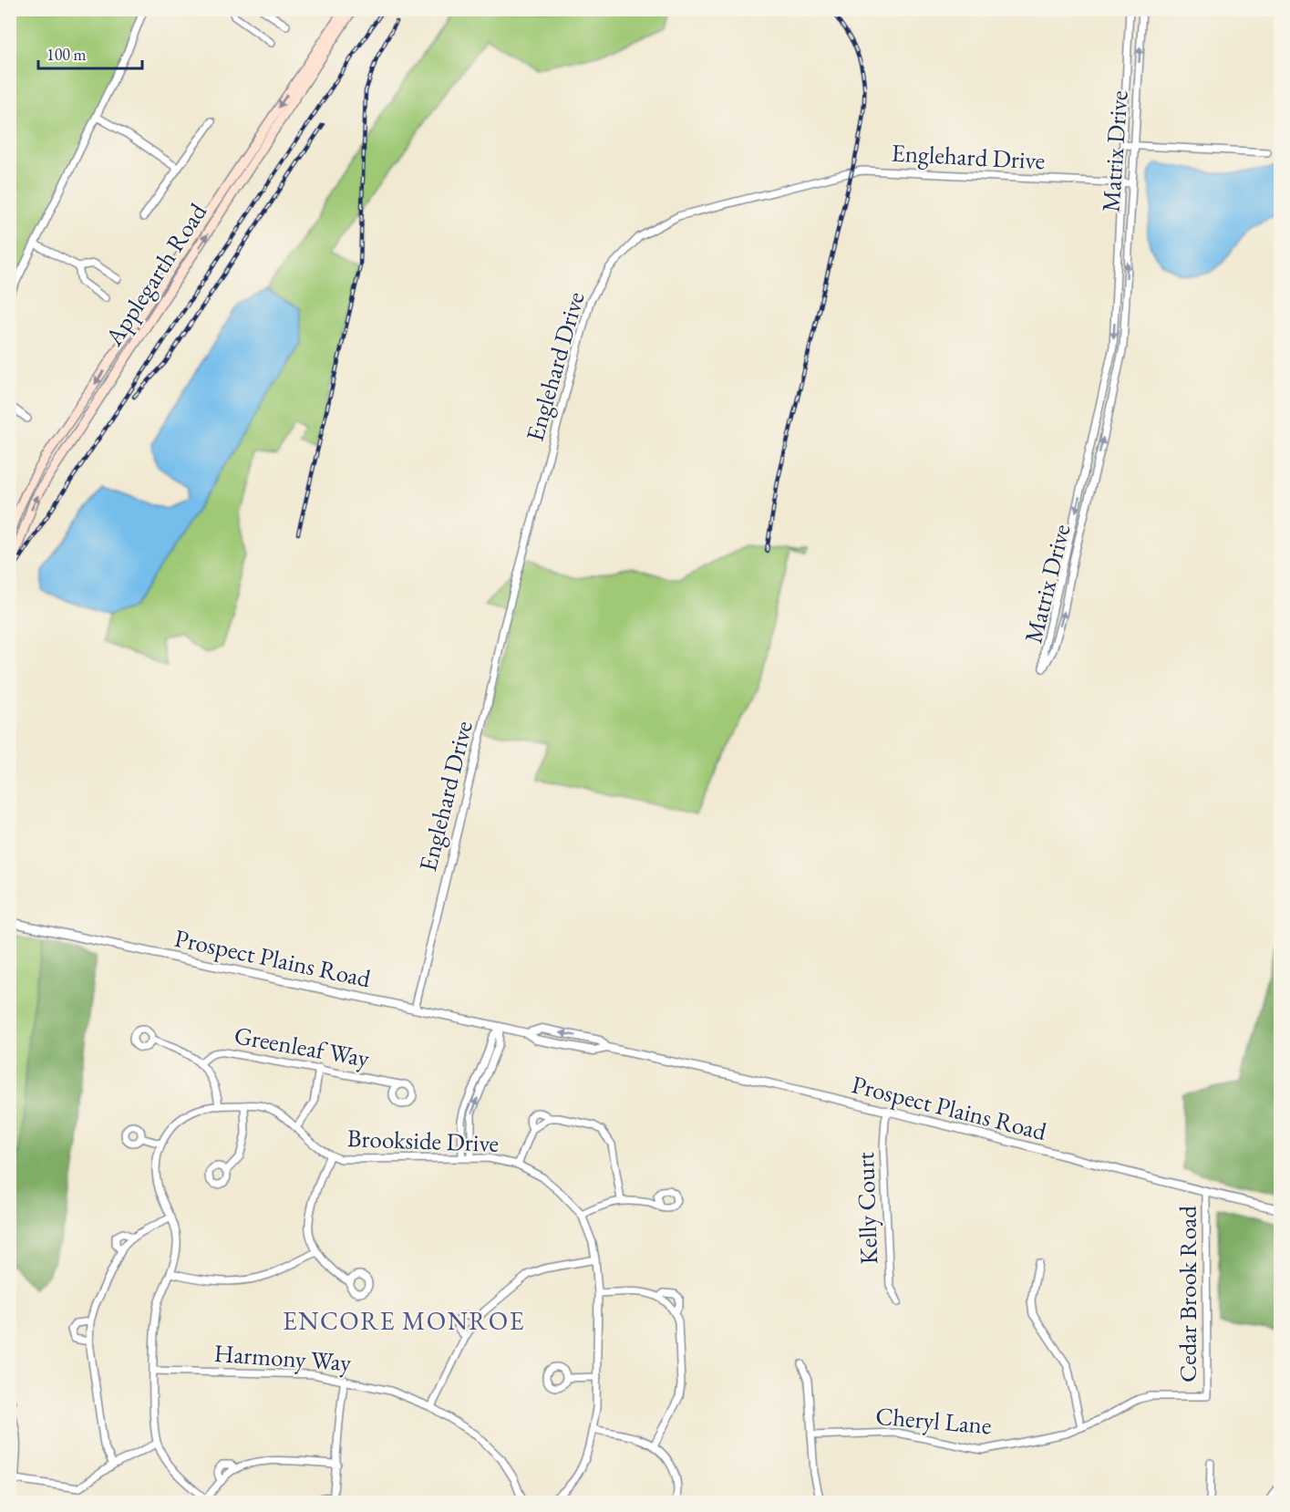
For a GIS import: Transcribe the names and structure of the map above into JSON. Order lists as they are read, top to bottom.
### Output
{
  "streets": {
    "main road": ["Applegarth Road"],
    "street": [
      "Matrix Drive",
      "Englehard Drive",
      "Prospect Plains Road",
      "Greenleaf Way",
      "Brookside Drive",
      "Kelly Court",
      "Cedar Brook Road",
      "Harmony Way",
      "Cheryl Lane"
    ]
  },
  "crossings": [
    ["Matrix Drive", "Englehard Drive"],
    ["Englehard Drive", "Prospect Plains Road"],
    ["Prospect Plains Road", "Kelly Court"],
    ["Prospect Plains Road", "Cedar Brook Road"],
    ["Brookside Drive", "Harmony Way"],
    ["Cedar Brook Road", "Cheryl Lane"]
  ],
  "districts": ["ENCORE MONROE"],
  "scale_bar": "100 m"
}
